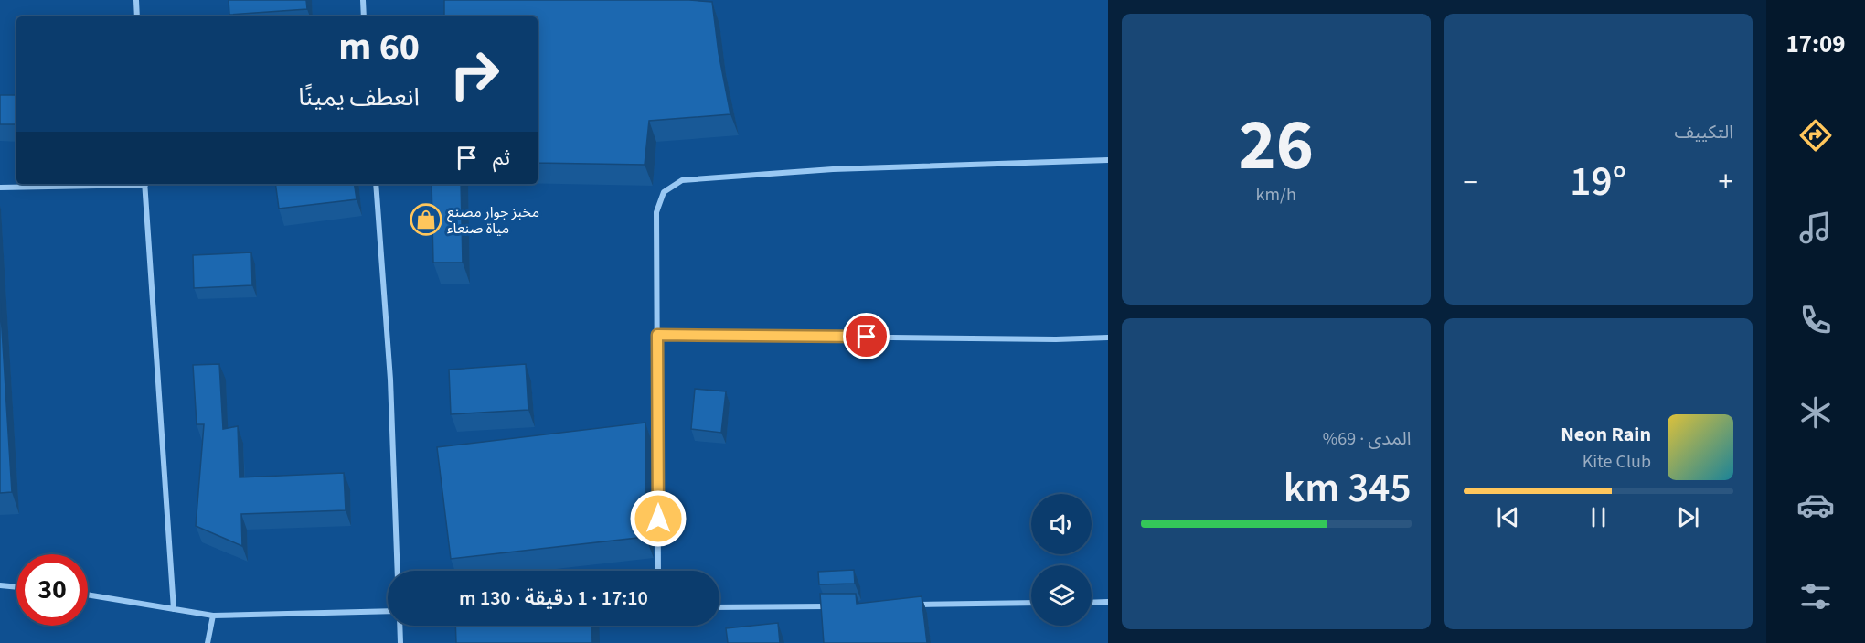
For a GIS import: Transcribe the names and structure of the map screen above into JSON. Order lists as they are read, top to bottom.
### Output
{
  "places": {
    "shop": ["مخبز جوار مصنع مياة صنعاء"]
  },
  "page": {
    "tabs": "17:09",
    "tile": [
      "التكييف",
      ["26", "km/h"],
      ["المدى · 69%", "345 km"]
    ],
    "turn": ["60 m", "انعطف يمينًا"],
    "then": "ثم",
    "heat": ["−", "19°", "+"],
    "song": ["Neon Rain", "Kite Club"],
    "limit": "30",
    "trip": "17:10 · 1 دقيقة · 130 m"
  }
}
